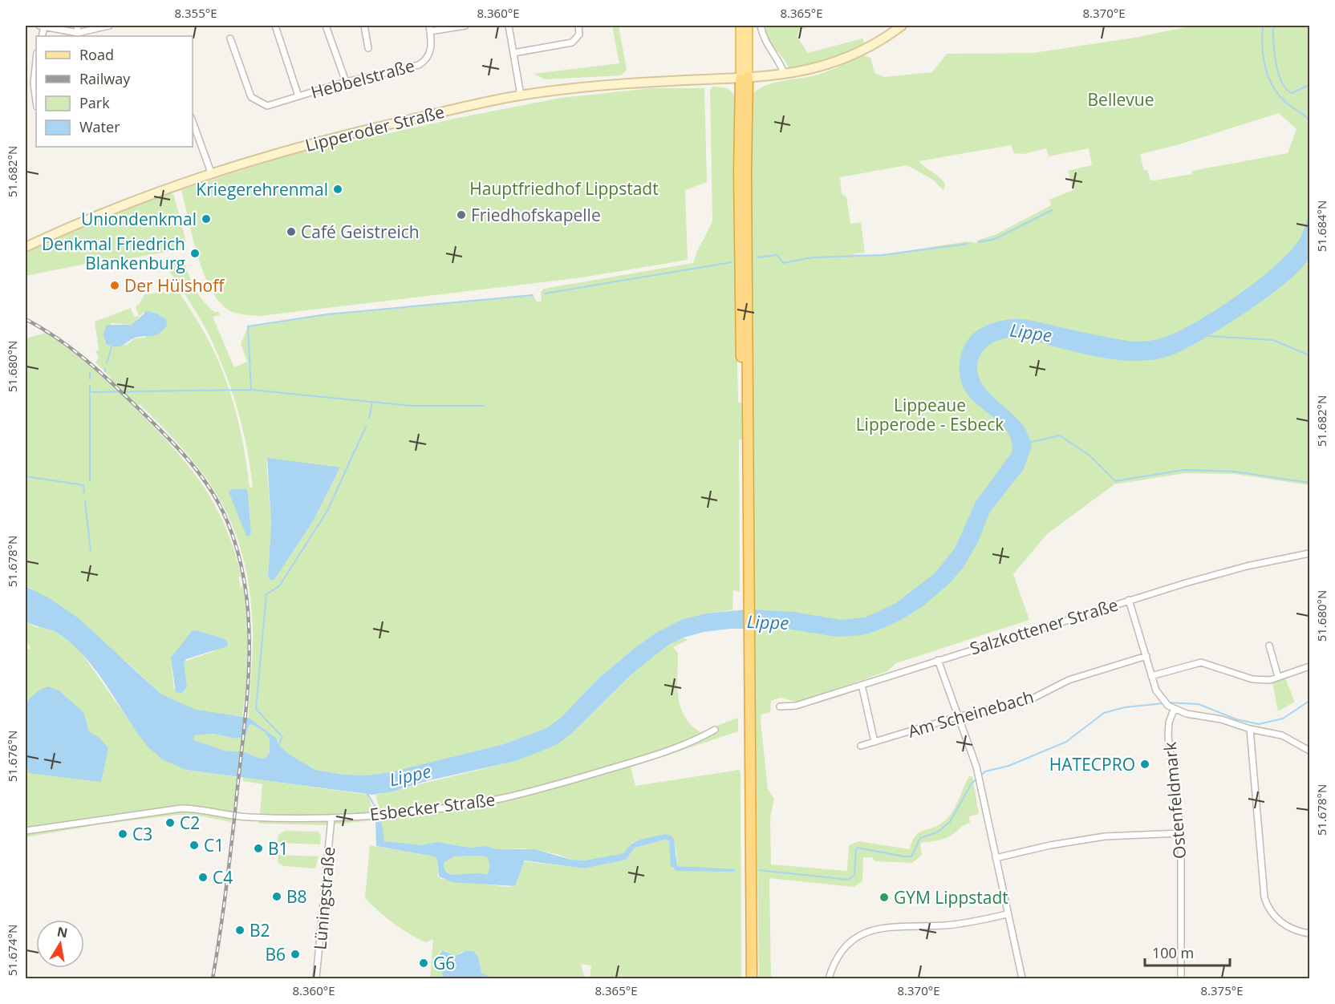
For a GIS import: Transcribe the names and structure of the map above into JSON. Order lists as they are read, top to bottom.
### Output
{
  "streets": {
    "main road": ["Lipperoder Straße"],
    "street": [
      "Hebbelstraße",
      "Salzkottener Straße",
      "Am Scheinebach",
      "Ostenfeldmark",
      "Esbecker Straße",
      "Lüningstraße"
    ]
  },
  "crossings": [
    ["Esbecker Straße", "Lüningstraße"]
  ],
  "water": ["Lippe"],
  "parks": ["Bellevue", "Hauptfriedhof Lippstadt", "Lippeaue Lipperode - Esbeck"],
  "places": [
    "Kriegerehrenmal",
    "Friedhofskapelle",
    "Uniondenkmal",
    "Café Geistreich",
    "Denkmal Friedrich Blankenburg",
    "Der Hülshoff",
    "HATECPRO",
    "C2",
    "C3",
    "C1",
    "B1",
    "C4",
    "B8",
    "GYM Lippstadt",
    "B2",
    "B6",
    "G6"
  ],
  "legend": [
    "Road",
    "Railway",
    "Park",
    "Water"
  ],
  "scale_bar": "100 m",
  "north": "top",
  "coordinates": [
    "8.355°E",
    "8.360°E",
    "8.365°E",
    "8.370°E",
    "51.682°N",
    "51.684°N",
    "51.680°N",
    "51.678°N",
    "51.676°N",
    "51.674°N",
    "8.375°E"
  ]
}
